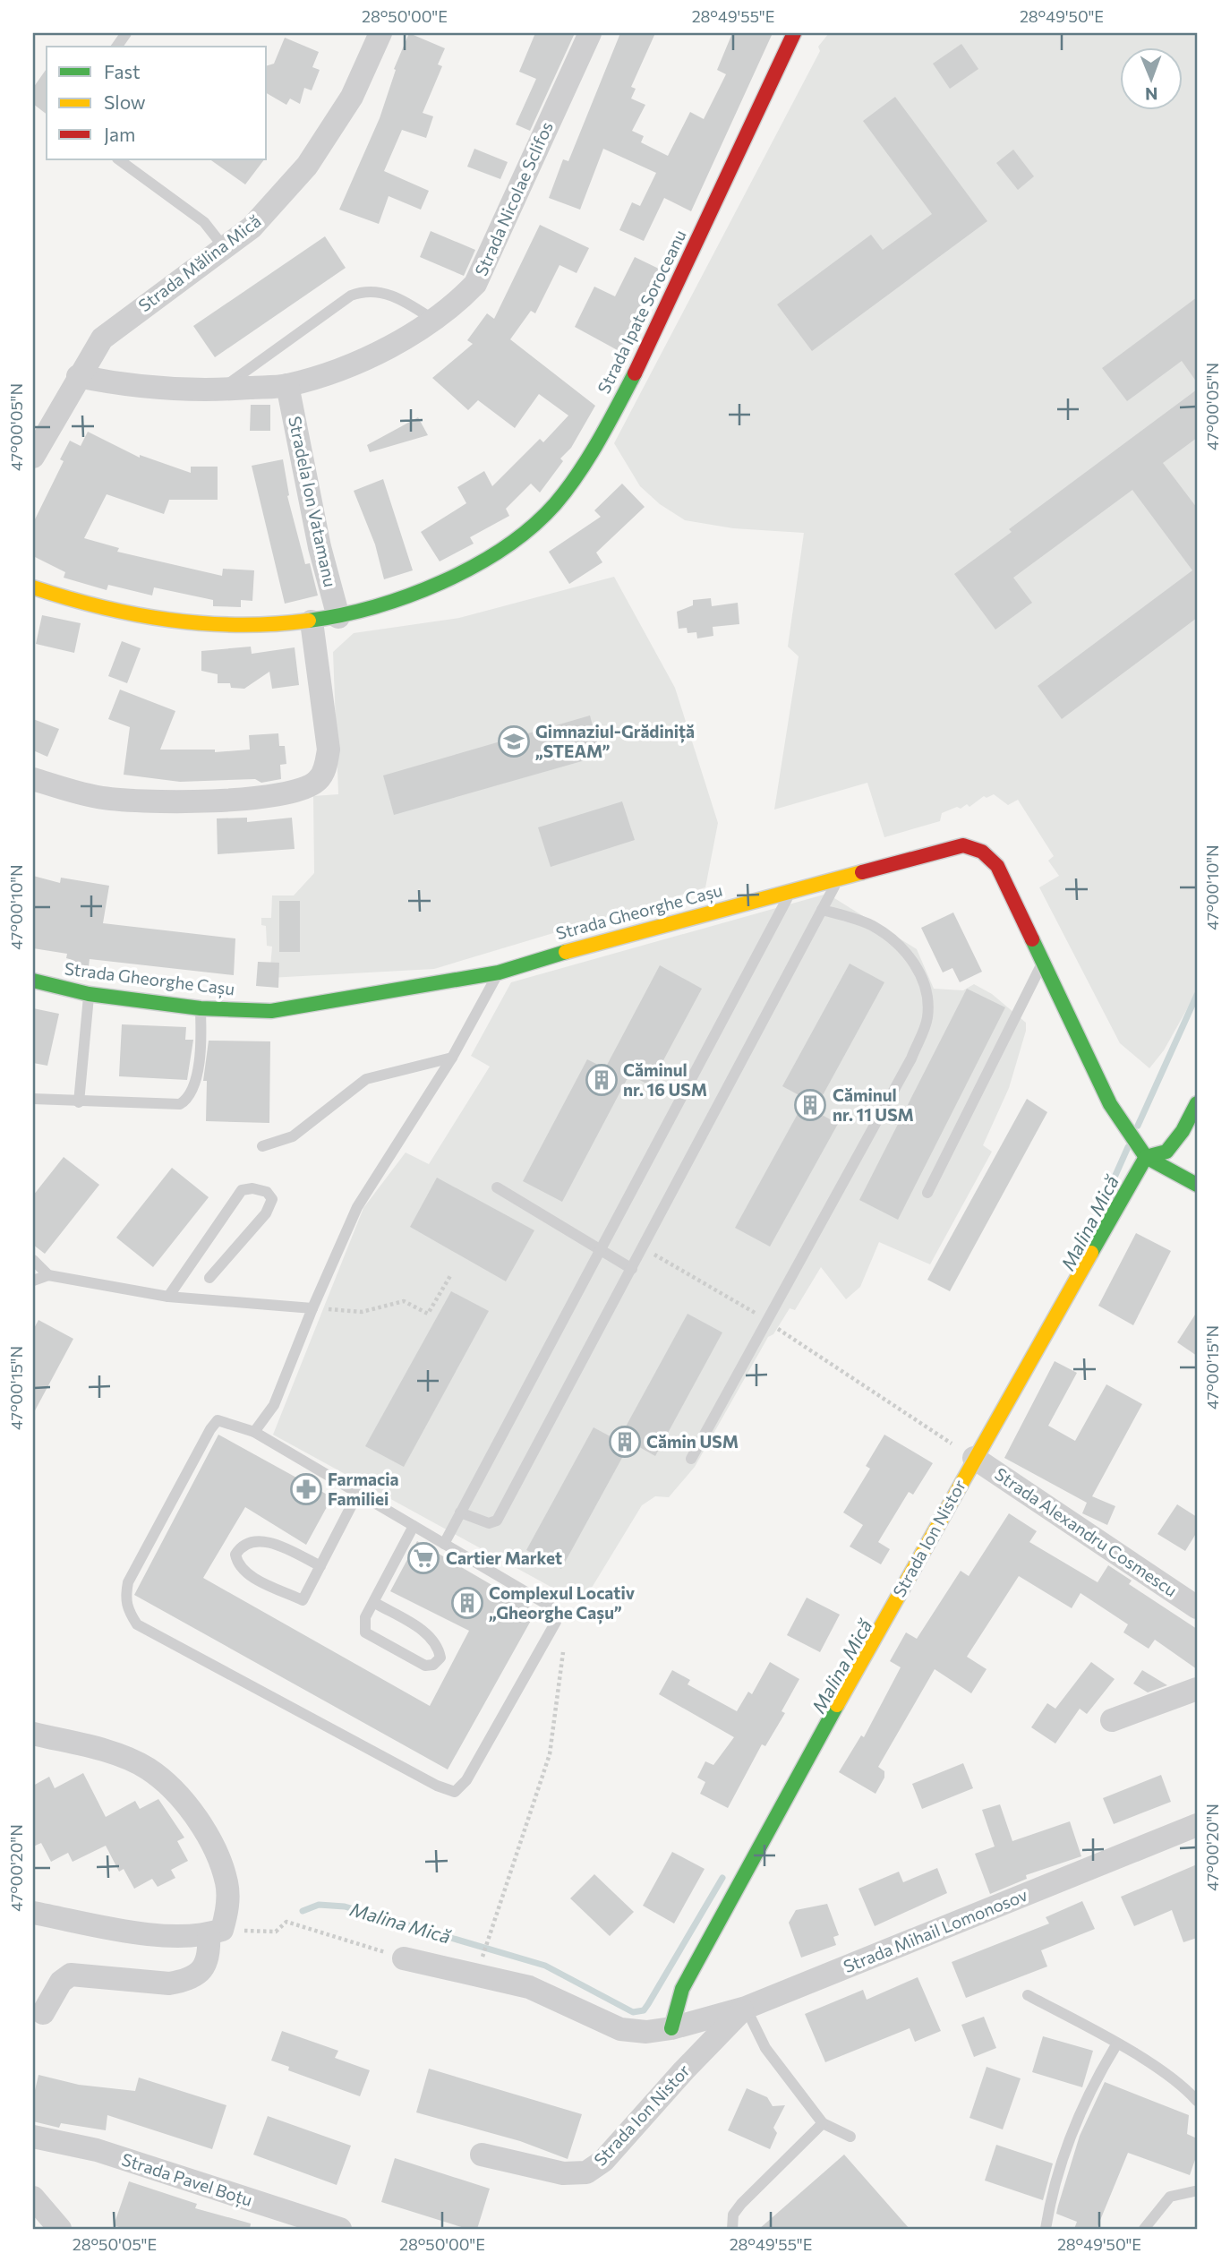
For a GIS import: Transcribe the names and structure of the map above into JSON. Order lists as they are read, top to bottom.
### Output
{
  "streets": {
    "street": [
      "Strada Nicolae Sclifos",
      "Strada Mălina Mică",
      "Strada Ipate Soroceanu",
      "Stradela Ion Vatamanu",
      "Strada Gheorghe Cașu",
      "Strada Alexandru Cosmescu",
      "Strada Ion Nistor",
      "Strada Mihail Lomonosov",
      "Strada Pavel Boțu"
    ]
  },
  "crossings": [
    ["Strada Nicolae Sclifos", "Strada Mălina Mică"],
    ["Strada Nicolae Sclifos", "Stradela Ion Vatamanu"],
    ["Strada Ipate Soroceanu", "Stradela Ion Vatamanu"],
    ["Strada Gheorghe Cașu", "Strada Ion Nistor"],
    ["Strada Alexandru Cosmescu", "Strada Ion Nistor"],
    ["Strada Ion Nistor", "Strada Mihail Lomonosov"]
  ],
  "water": ["Malina Mică"],
  "places": {
    "school or university": ["Gimnaziul-Grădiniță „STEAM”"],
    "building": [
      "Căminul nr. 16 USM",
      "Căminul nr. 11 USM",
      "Cămin USM",
      "Complexul Locativ „Gheorghe Cașu”"
    ],
    "pharmacy": ["Farmacia Familiei"],
    "supermarket": ["Cartier Market"]
  },
  "legend": ["Fast", "Slow", "Jam"],
  "north": "bottom",
  "coordinates": [
    "28°50'00\"E",
    "28°49'55\"E",
    "28°49'50\"E",
    "47°00'05\"N",
    "47°00'10\"N",
    "47°00'15\"N",
    "47°00'20\"N",
    "28°50'05\"E"
  ]
}
